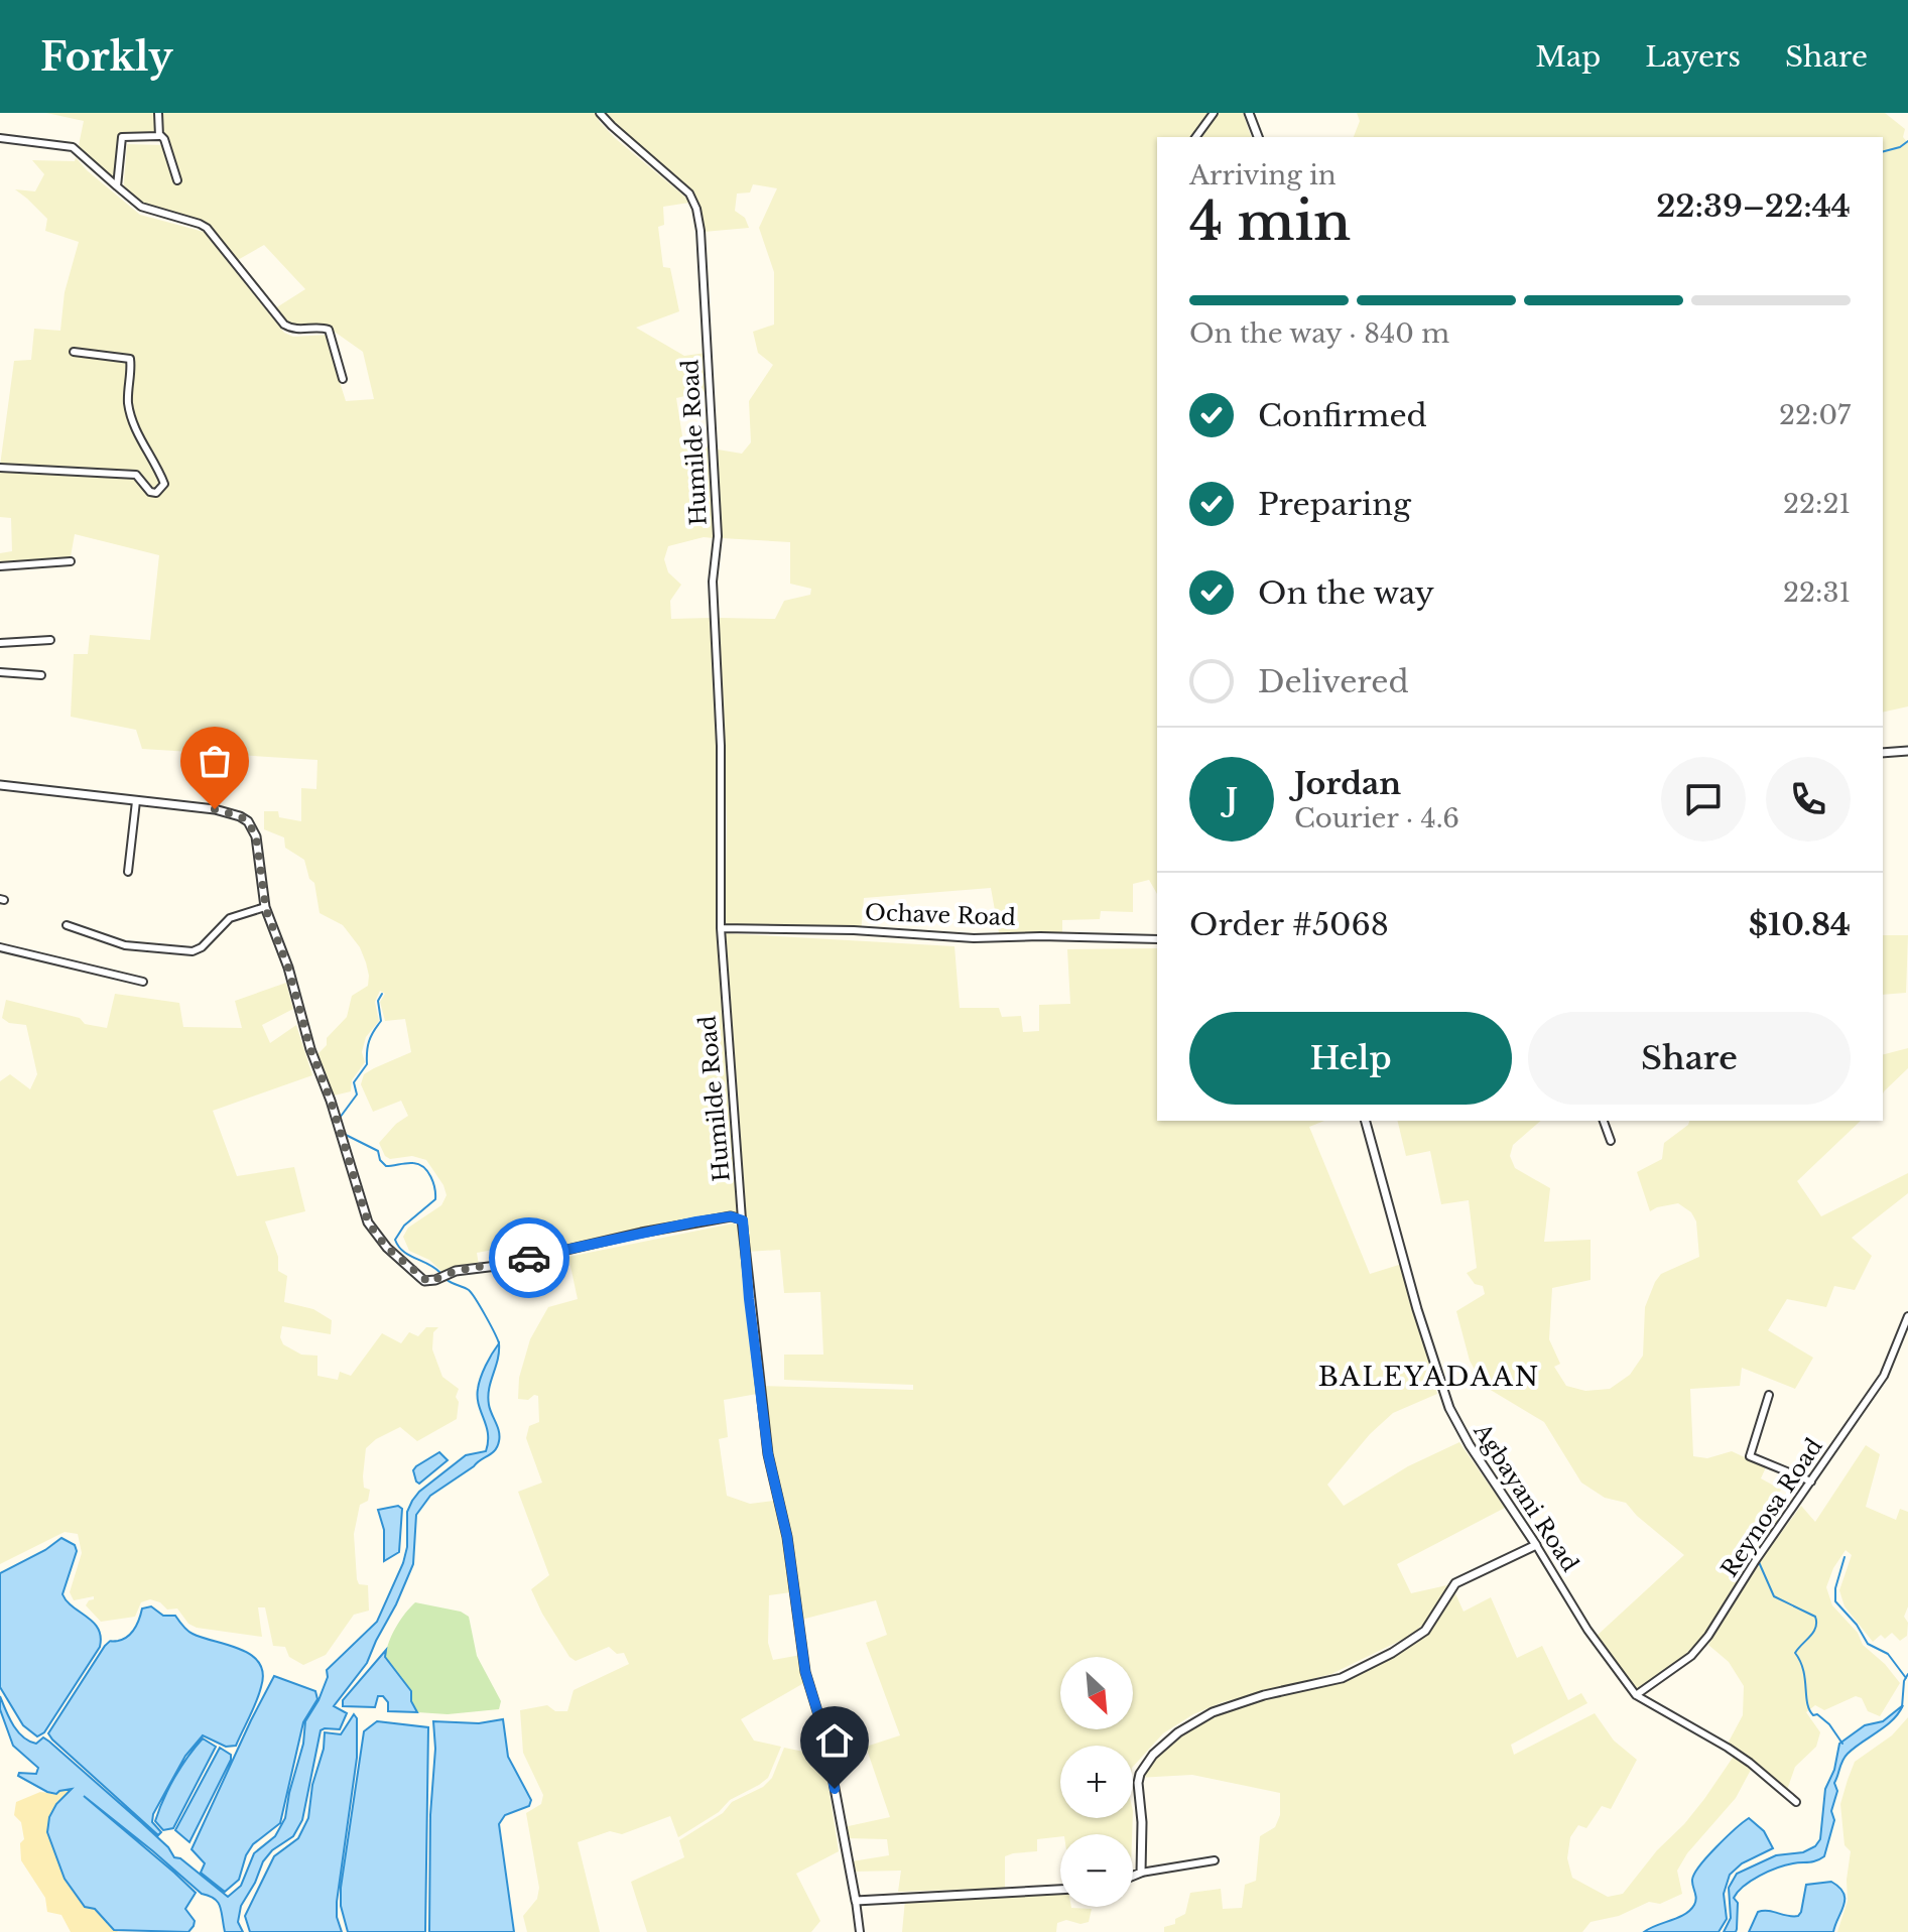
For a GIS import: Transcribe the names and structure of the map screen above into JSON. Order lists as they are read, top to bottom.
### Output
{
  "streets": {
    "street": [
      "Humilde Road",
      "Ochave Road",
      "Agbayani Road",
      "Reynosa Road"
    ]
  },
  "crossings": [
    ["Humilde Road", "Ochave Road"],
    ["Agbayani Road", "Reynosa Road"]
  ],
  "districts": ["BALEYADAAN"],
  "north": "bottom right",
  "page": {
    "header": "Forkly",
    "nav": ["Map", "Layers", "Share"],
    "heading": ["4 min", "Arriving in", "22:39–22:44"],
    "panel": [
      "Jordan",
      "Courier · 4.6",
      "Order #5068",
      "$10.84"
    ],
    "bar": "On the way · 840 m",
    "list": [
      ["Confirmed", "22:07"],
      ["Preparing", "22:21"],
      ["On the way", "22:31"],
      "Delivered"
    ],
    "round": "J",
    "buttons": ["Help", "Share"],
    "map_buttons": ["+", "−"]
  }
}
